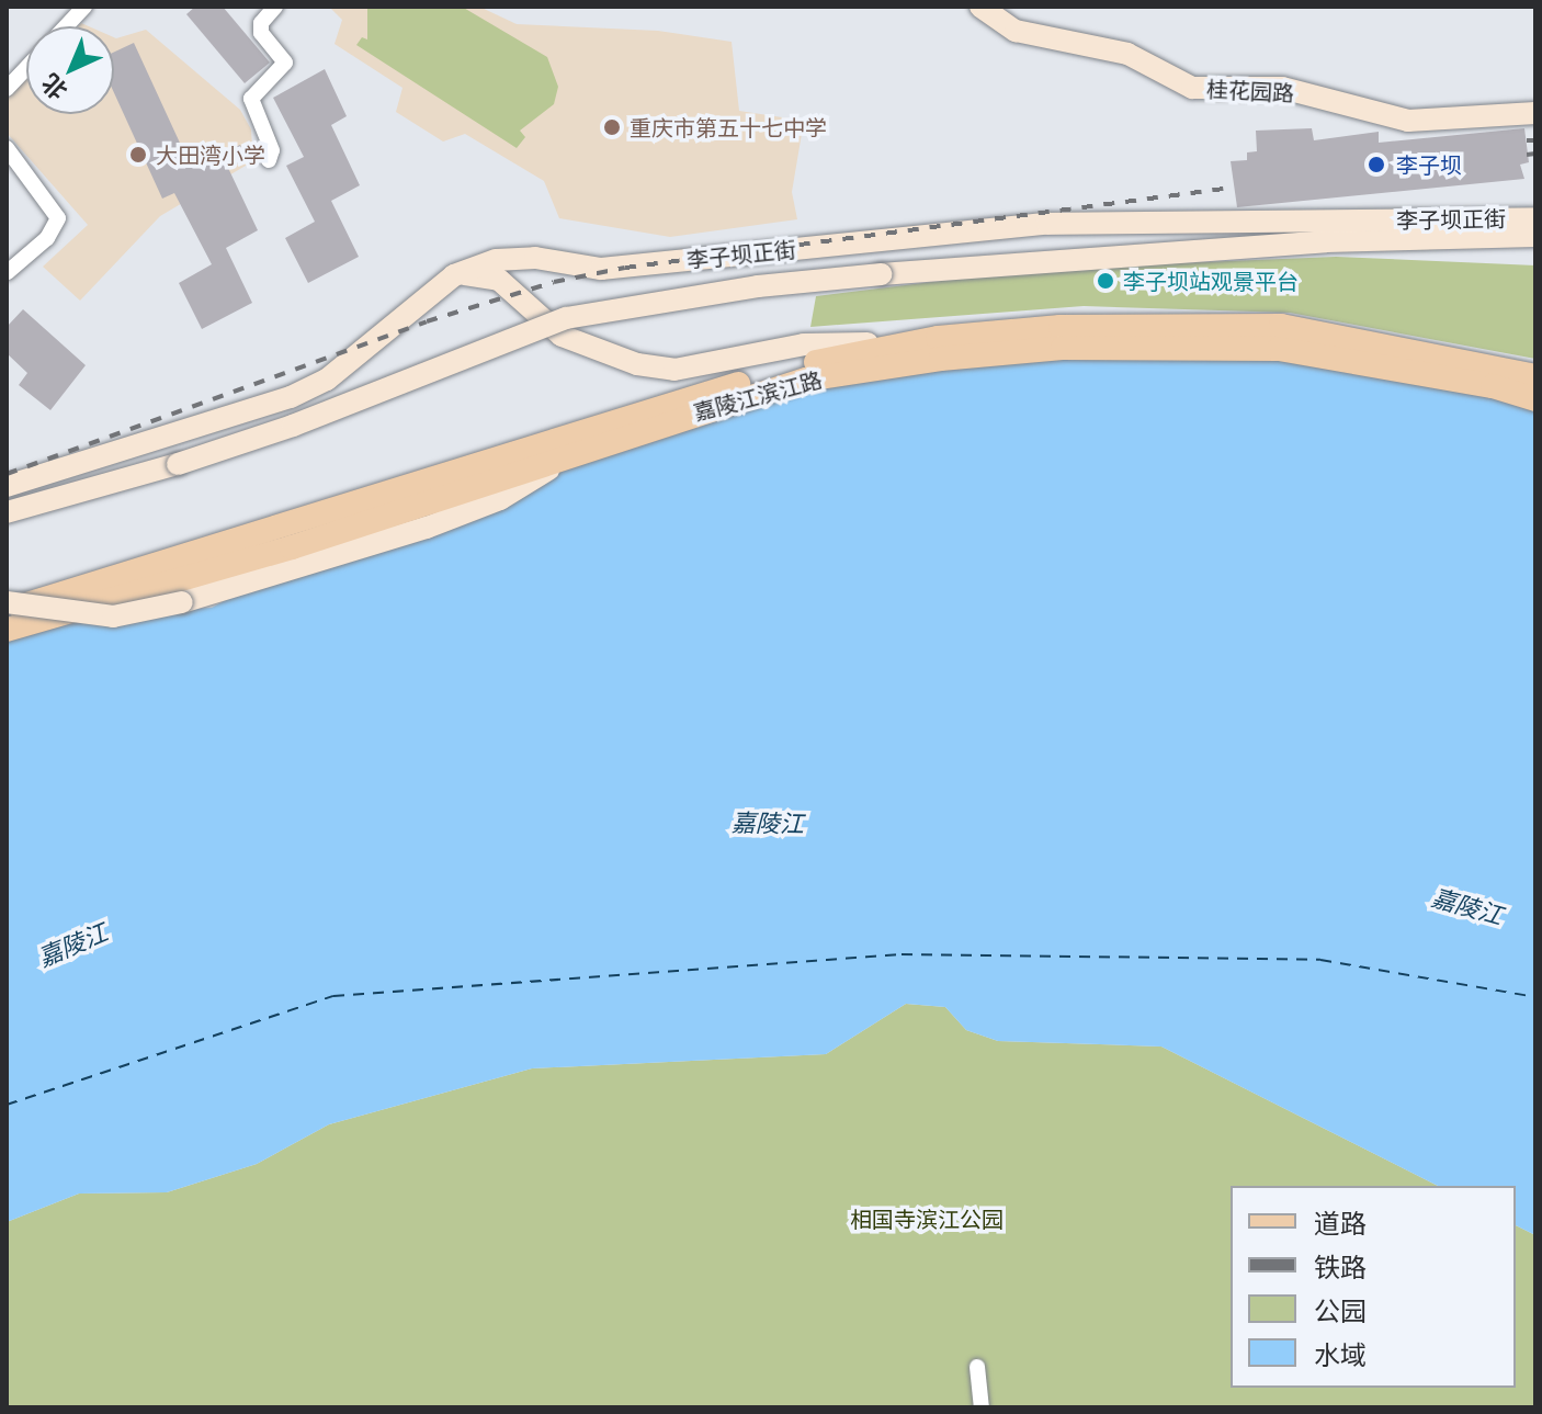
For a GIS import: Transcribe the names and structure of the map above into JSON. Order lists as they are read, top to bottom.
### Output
{
  "streets": {
    "main road": ["桂花园路", "李子坝正街", "嘉陵江滨江路"]
  },
  "water": ["嘉陵江"],
  "parks": ["相国寺滨江公园"],
  "places": [
    "重庆市第五十七中学",
    "大田湾小学",
    "李子坝",
    "李子坝站观景平台"
  ],
  "legend": [
    "道路",
    "铁路",
    "公园",
    "水域"
  ],
  "north": "bottom left"
}
